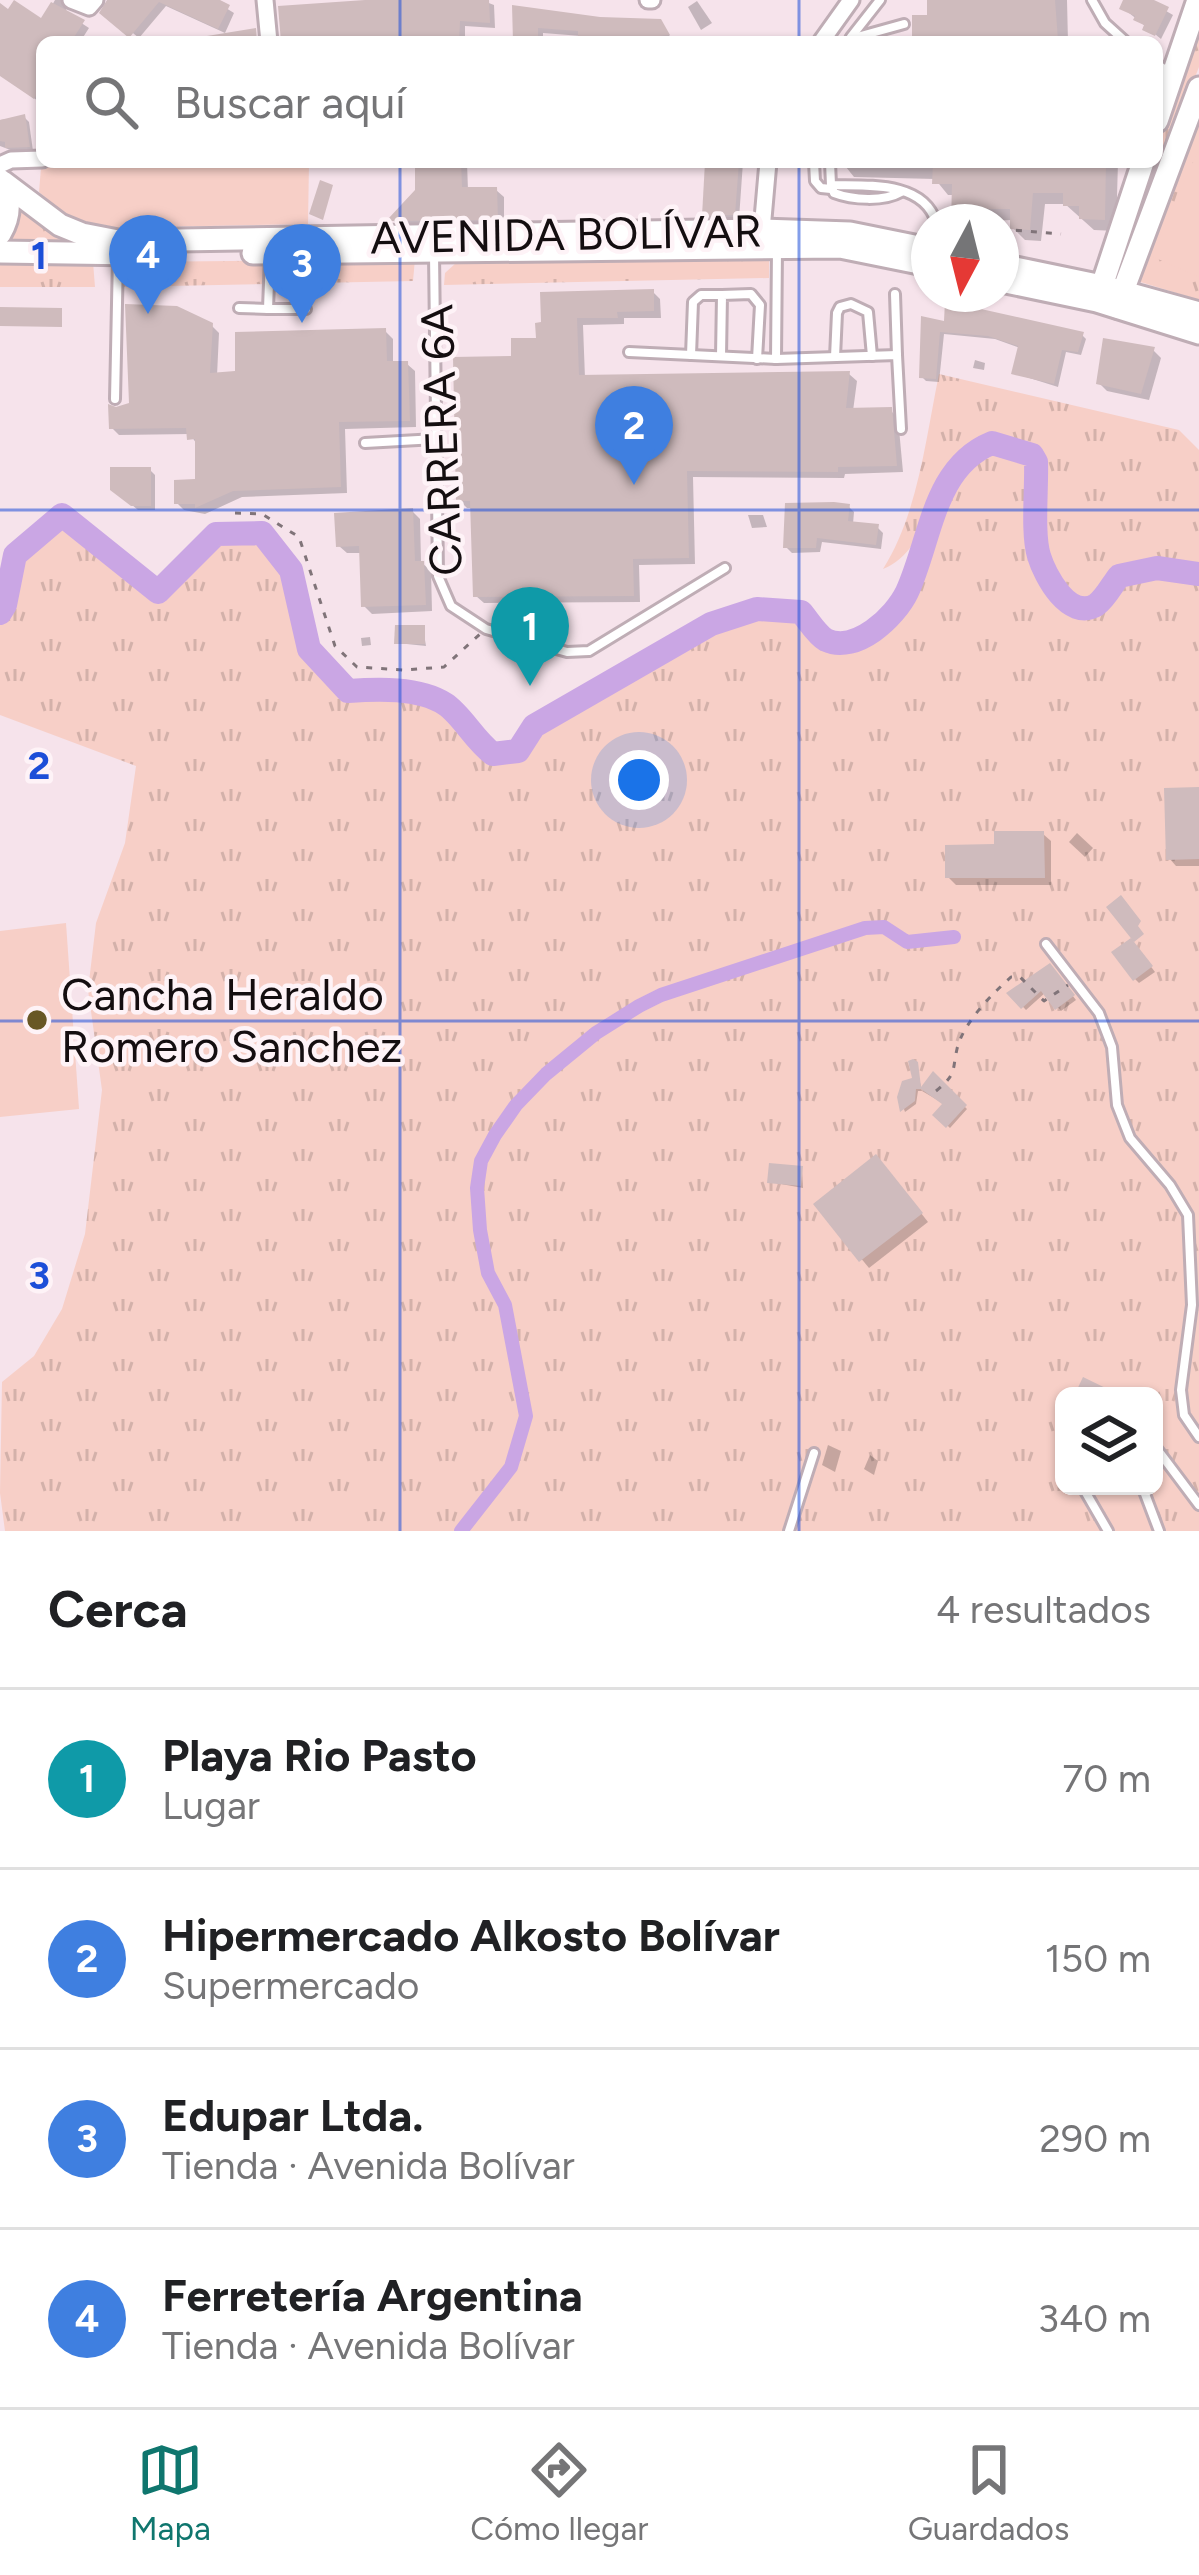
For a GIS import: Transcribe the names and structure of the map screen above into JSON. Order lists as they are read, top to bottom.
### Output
{
  "streets": {
    "main road": ["AVENIDA BOLÍVAR"],
    "lane": ["CARRERA 6A"]
  },
  "crossings": [
    ["AVENIDA BOLÍVAR", "CARRERA 6A"]
  ],
  "places": ["Cancha Heraldo Romero Sanchez"],
  "north": "bottom",
  "page": {
    "search": "Buscar aquí",
    "pins": [
      "4",
      "3",
      "2",
      "1"
    ],
    "heading": ["Cerca", "4 resultados"],
    "list": [
      {
        "mark": "1",
        "name": "Playa Rio Pasto",
        "note": "Lugar",
        "value": "70 m"
      },
      {
        "mark": "2",
        "name": "Hipermercado Alkosto Bolívar",
        "note": "Supermercado",
        "value": "150 m"
      },
      {
        "mark": "3",
        "name": "Edupar Ltda.",
        "note": "Tienda · Avenida Bolívar",
        "value": "290 m"
      },
      {
        "mark": "4",
        "name": "Ferretería Argentina",
        "note": "Tienda · Avenida Bolívar",
        "value": "340 m"
      }
    ],
    "nav": ["Mapa", "Cómo llegar", "Guardados"]
  },
  "grid": {
    "rows": ["1", "2", "3"]
  }
}
